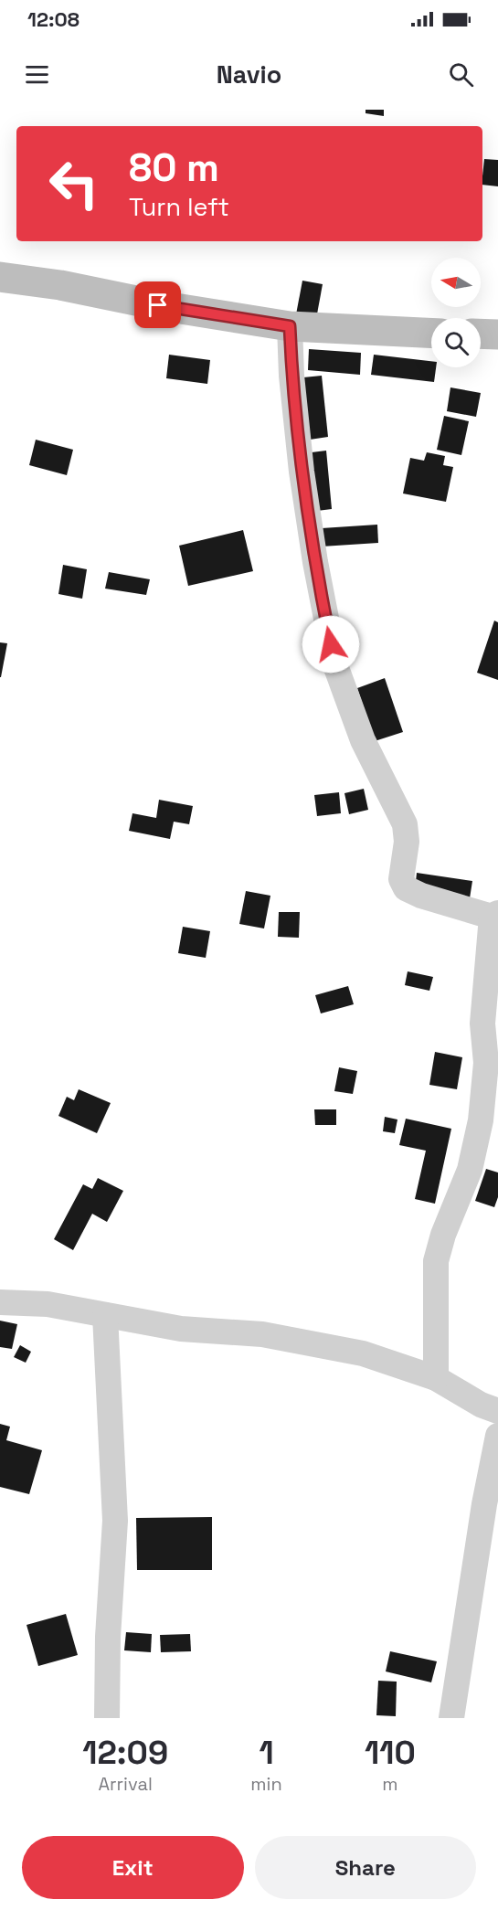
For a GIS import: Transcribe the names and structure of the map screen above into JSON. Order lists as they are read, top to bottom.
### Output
{
  "north": "left",
  "page": {
    "status": "12:08",
    "header": "Navio",
    "turn": ["80 m", "Turn left"],
    "eta": [
      "12:09",
      "Arrival",
      "1",
      "min",
      "110",
      "m"
    ],
    "buttons": ["Exit", "Share"]
  }
}
